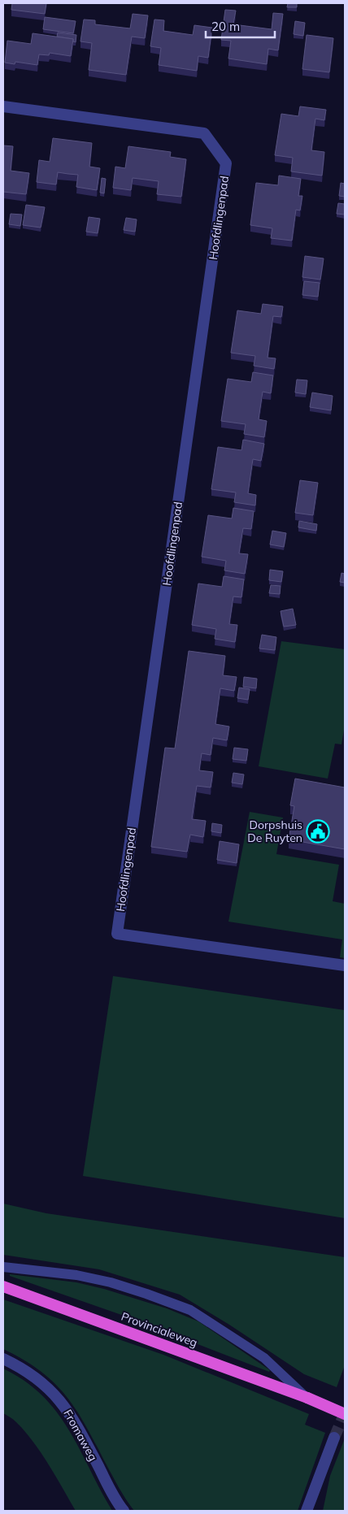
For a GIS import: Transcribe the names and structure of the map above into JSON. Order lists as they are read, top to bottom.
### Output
{
  "streets": {
    "highway": ["Provincialeweg"],
    "street": ["Hoofdlingenpad", "Fromaweg"]
  },
  "places": {
    "public building": ["Dorpshuis De Ruyten"]
  },
  "scale_bar": "20 m"
}
